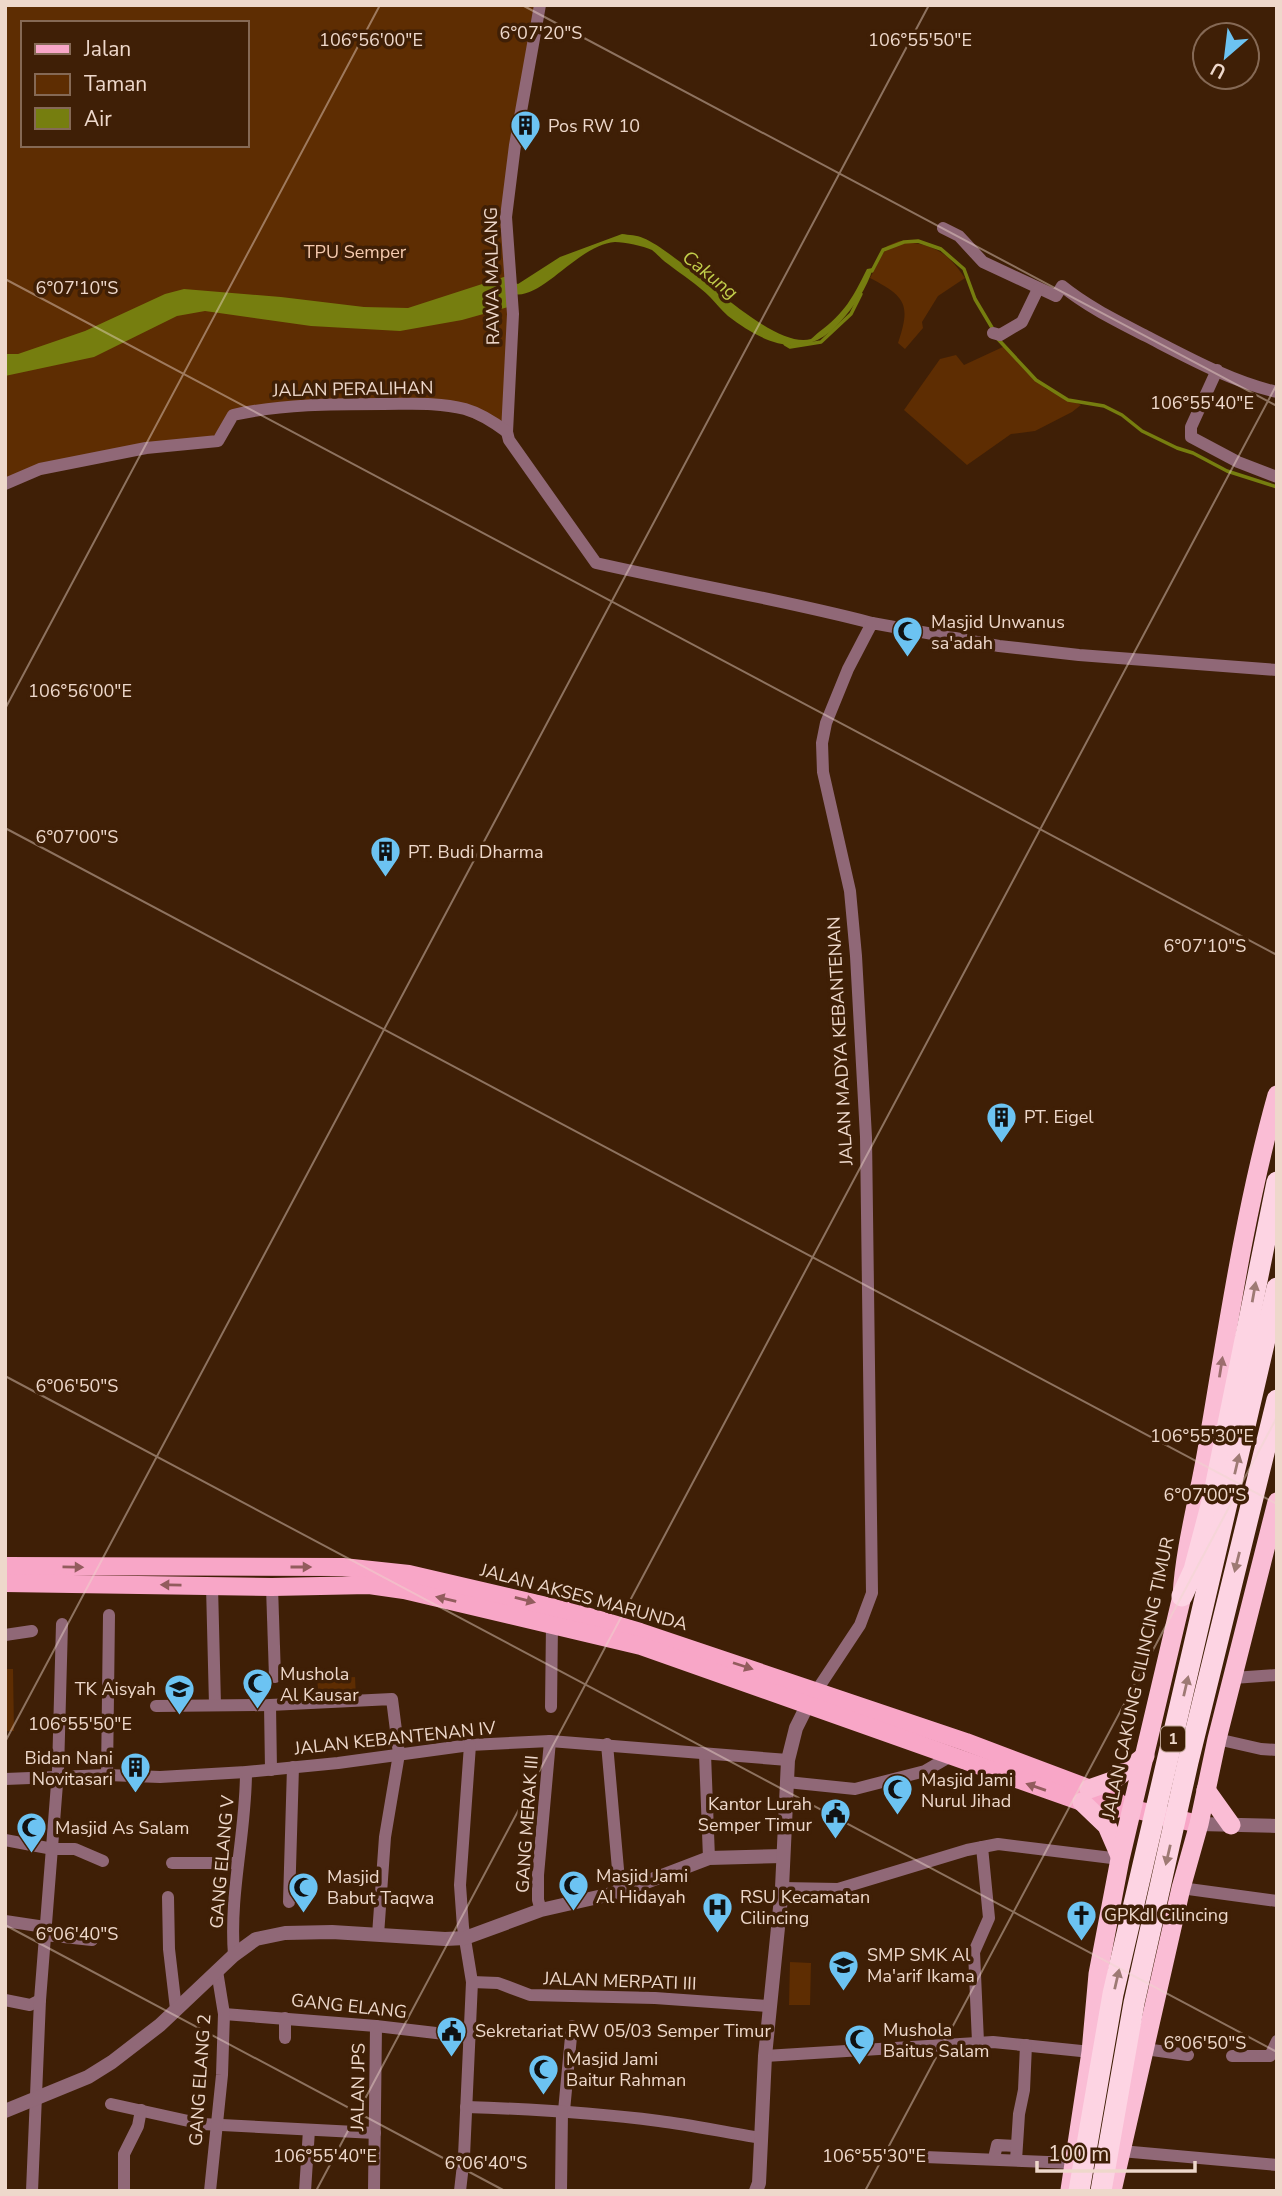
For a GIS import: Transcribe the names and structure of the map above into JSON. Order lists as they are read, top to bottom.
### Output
{
  "streets": {
    "highway": ["JALAN CAKUNG CILINCING TIMUR", "1"],
    "main road": ["JALAN AKSES MARUNDA"],
    "street": [
      "RAWA MALANG",
      "JALAN PERALIHAN",
      "JALAN MADYA KEBANTENAN",
      "JALAN KEBANTENAN IV",
      "GANG MERAK III",
      "GANG ELANG V",
      "JALAN MERPATI III",
      "GANG ELANG",
      "GANG ELANG 2",
      "JALAN JPS"
    ]
  },
  "crossings": [
    ["RAWA MALANG", "JALAN PERALIHAN"],
    ["JALAN MADYA KEBANTENAN", "JALAN AKSES MARUNDA"],
    ["JALAN MADYA KEBANTENAN", "JALAN KEBANTENAN IV"],
    ["JALAN MADYA KEBANTENAN", "JALAN MERPATI III"],
    ["JALAN AKSES MARUNDA", "JALAN CAKUNG CILINCING TIMUR"],
    ["JALAN KEBANTENAN IV", "GANG MERAK III"],
    ["JALAN KEBANTENAN IV", "GANG ELANG V"],
    ["GANG ELANG", "GANG ELANG 2"],
    ["GANG ELANG", "JALAN JPS"]
  ],
  "water": ["Cakung"],
  "parks": ["TPU Semper"],
  "places": {
    "building": [
      "Pos RW 10",
      "PT. Budi Dharma",
      "PT. Eigel",
      "Bidan Nani Novitasari"
    ],
    "mosque": [
      "Masjid Unwanus sa'adah",
      "Mushola Al Kausar",
      "Masjid Jami Nurul Jihad",
      "Masjid As Salam",
      "Masjid Jami Al Hidayah",
      "Masjid Babut Taqwa",
      "Mushola Baitus Salam",
      "Masjid Jami Baitur Rahman"
    ],
    "school or university": ["TK Aisyah", "SMP SMK Al Ma'arif Ikama"],
    "public building": ["Kantor Lurah Semper Timur", "Sekretariat RW 05/03 Semper Timur"],
    "hospital": ["RSU Kecamatan Cilincing"],
    "church": ["GPKdI Cilincing"]
  },
  "legend": ["Jalan", "Taman", "Air"],
  "scale_bar": "100 m",
  "north": "bottom left",
  "coordinates": [
    "6°07'20\"S",
    "106°56'00\"E",
    "106°55'50\"E",
    "6°07'10\"S",
    "106°55'40\"E",
    "6°07'00\"S",
    "6°06'50\"S",
    "106°55'30\"E",
    "6°06'40\"S"
  ]
}
